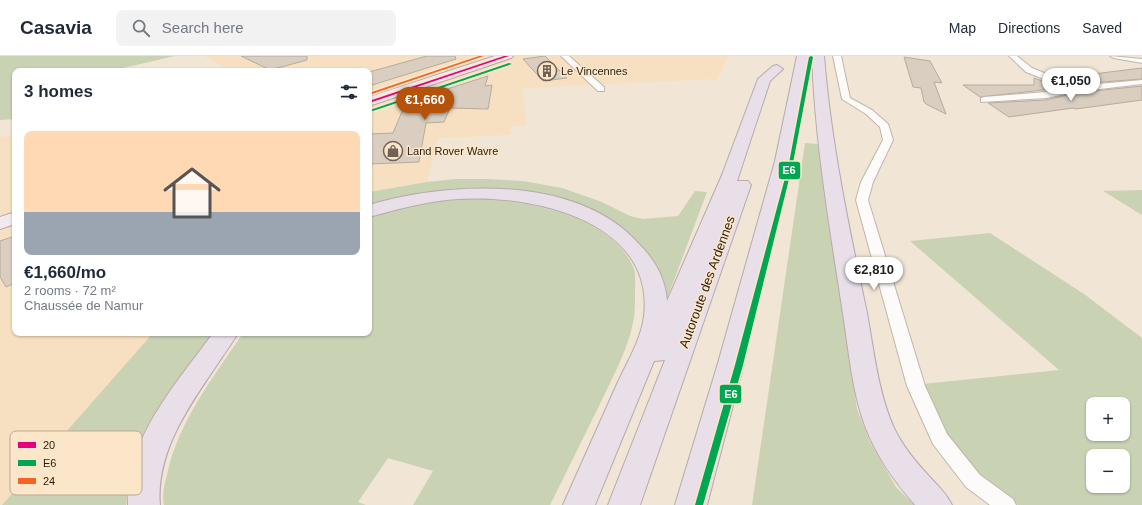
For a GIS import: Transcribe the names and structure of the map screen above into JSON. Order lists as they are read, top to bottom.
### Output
{
  "streets": {
    "highway": ["Autoroute des Ardennes"]
  },
  "places": {
    "building": ["Le Vincennes"],
    "shop": ["Land Rover Wavre"]
  },
  "lines": ["transit line 20", "transit line 24", "transit line E6"],
  "legend": ["20", "E6", "24"],
  "page": {
    "header": "Casavia",
    "search": "Search here",
    "nav": ["Map", "Directions", "Saved"],
    "price": ["€1,050", "€1,660", "€2,810"],
    "heading": "3 homes",
    "list": [
      {
        "name": "€1,660/mo",
        "note": "2 rooms · 72 m² · Chaussée de Namur"
      }
    ],
    "map_buttons": ["+", "−"]
  }
}
